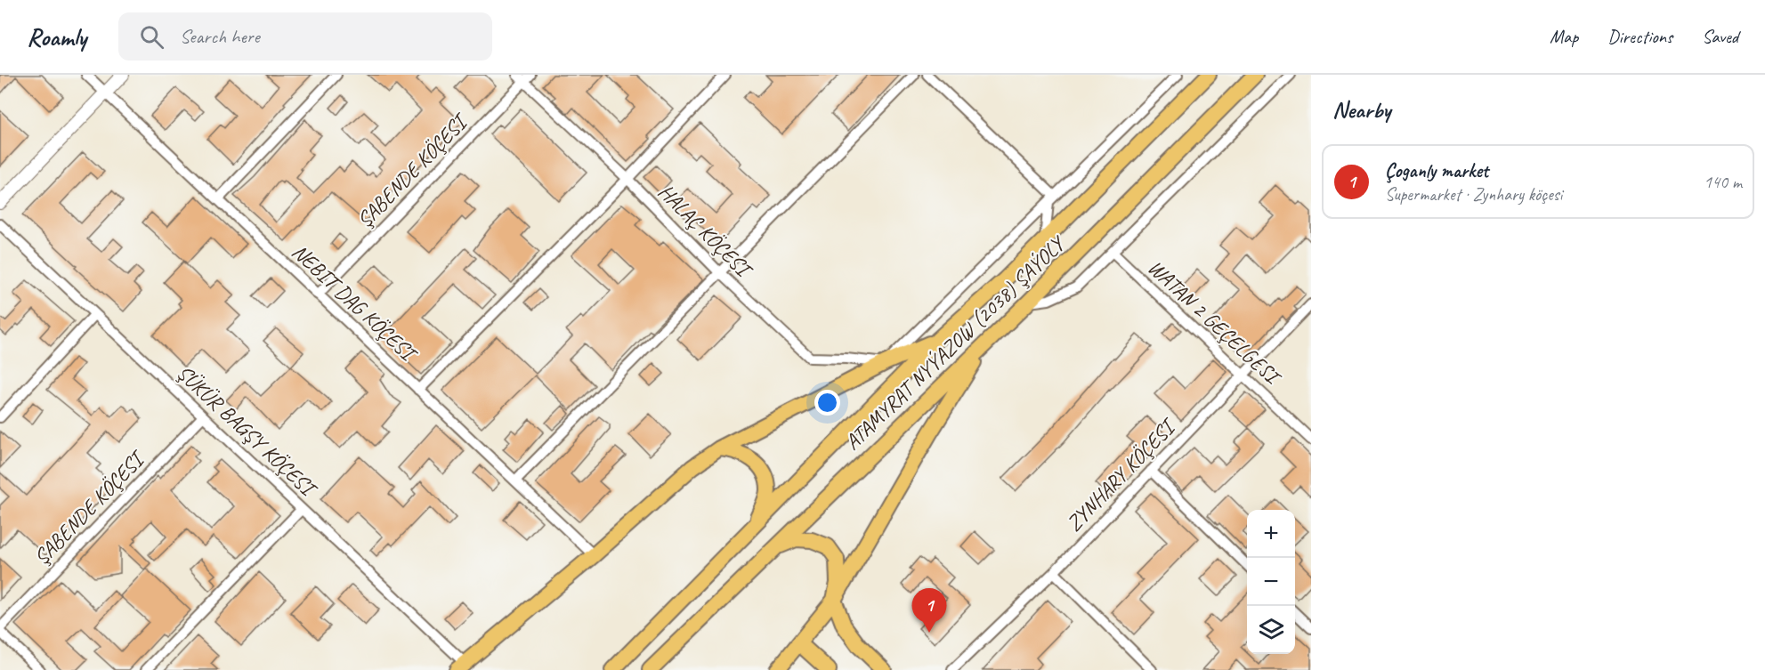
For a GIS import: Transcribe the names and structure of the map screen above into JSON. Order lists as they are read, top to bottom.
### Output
{
  "streets": {
    "main road": ["ATAMYRAT NYÝAZOW (2038) ŞAÝOLY"],
    "street": [
      "ŞABENDE KÖÇESI",
      "HALAÇ KÖÇESI",
      "NEBIT DAG KÖÇESI",
      "WATAN 2 GEÇELGESI",
      "ŞÜKÜR BAGŞY KÖÇESI",
      "ZYNHARY KÖÇESI"
    ]
  },
  "crossings": [
    ["ŞABENDE KÖÇESI", "HALAÇ KÖÇESI"],
    ["ŞABENDE KÖÇESI", "NEBIT DAG KÖÇESI"],
    ["ŞABENDE KÖÇESI", "ŞÜKÜR BAGŞY KÖÇESI"],
    ["WATAN 2 GEÇELGESI", "ZYNHARY KÖÇESI"]
  ],
  "page": {
    "header": "Roamly",
    "search": "Search here",
    "nav": ["Map", "Directions", "Saved"],
    "heading": "Nearby",
    "list": [
      {
        "mark": "1",
        "name": "Çoganly market",
        "note": "Supermarket · Zynhary köçesi",
        "value": "140 m"
      }
    ],
    "map_buttons": ["+", "−"],
    "pins": "1"
  }
}
